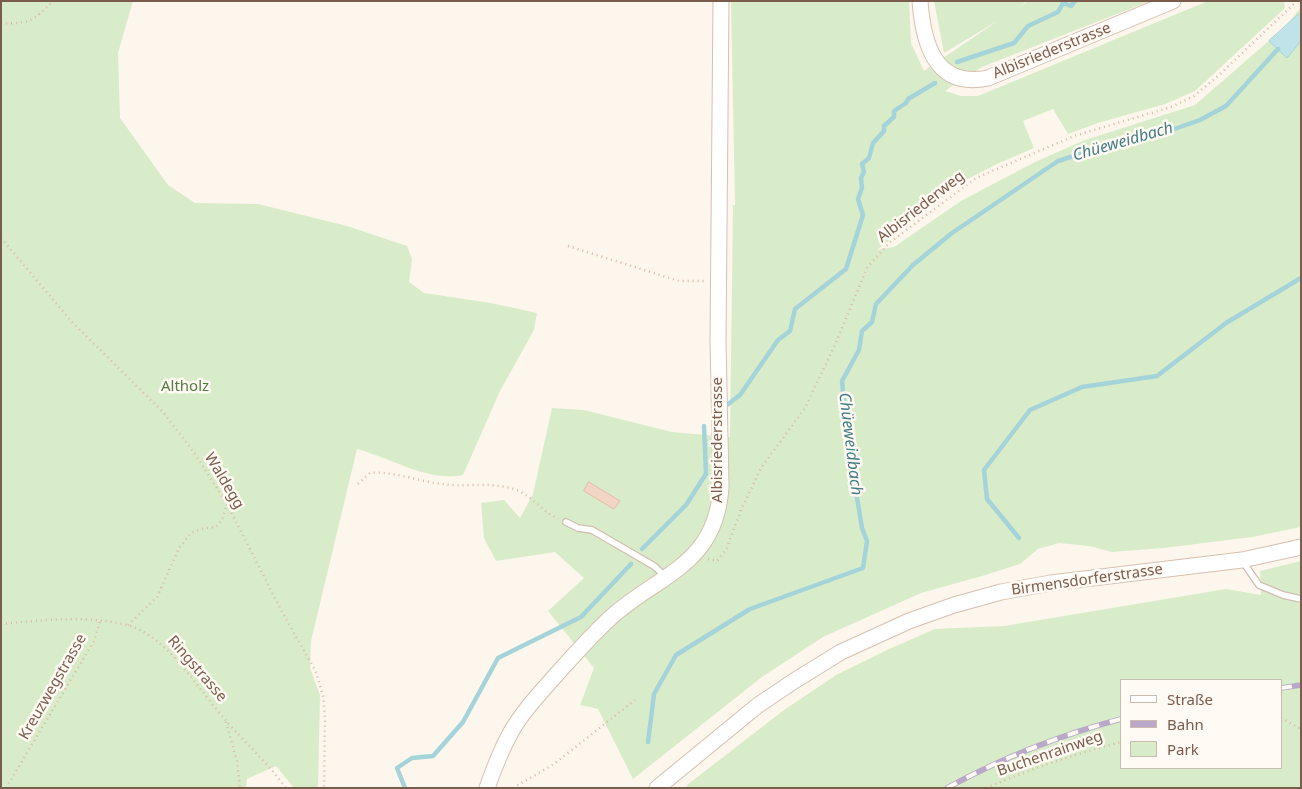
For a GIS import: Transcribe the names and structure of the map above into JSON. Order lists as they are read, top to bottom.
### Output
{
  "streets": {
    "main road": ["Albisriederstrasse", "Birmensdorferstrasse"],
    "path": [
      "Albisriederweg",
      "Waldegg",
      "Ringstrasse",
      "Kreuzwegstrasse",
      "Buchenrainweg"
    ]
  },
  "crossings": [
    ["Albisriederstrasse", "Albisriederweg"],
    ["Ringstrasse", "Kreuzwegstrasse"]
  ],
  "water": ["Chüeweidbach"],
  "parks": ["Altholz"],
  "legend": ["Straße", "Bahn", "Park"]
}
